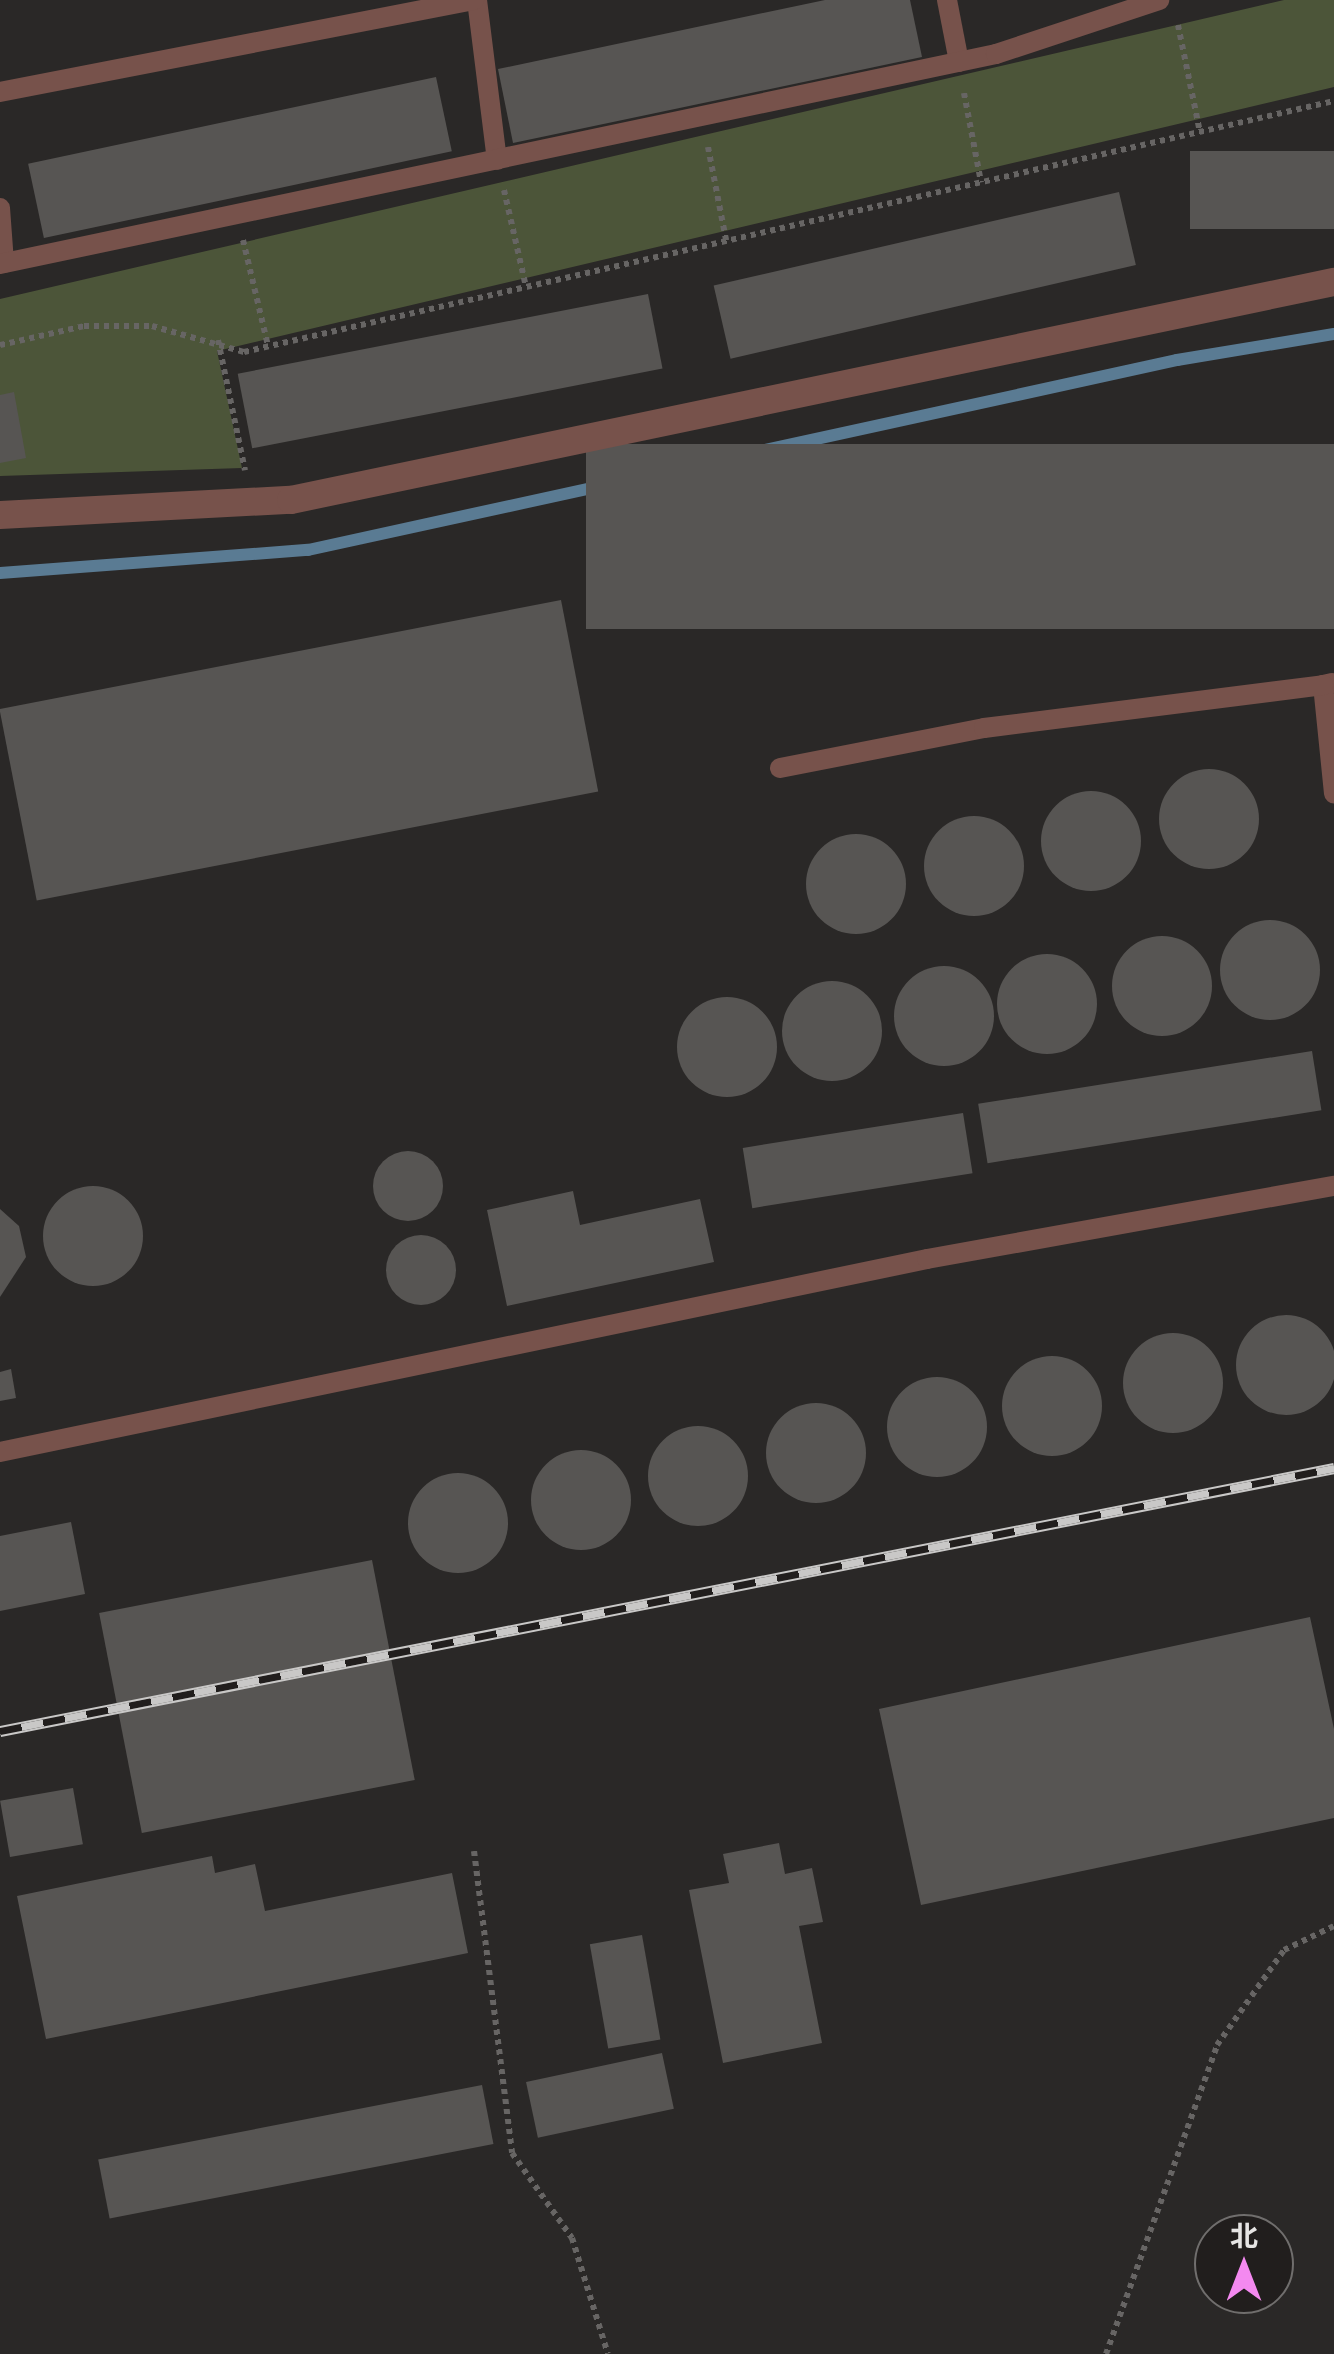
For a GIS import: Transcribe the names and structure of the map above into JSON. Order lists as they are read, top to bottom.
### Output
{
  "north": "top"
}
